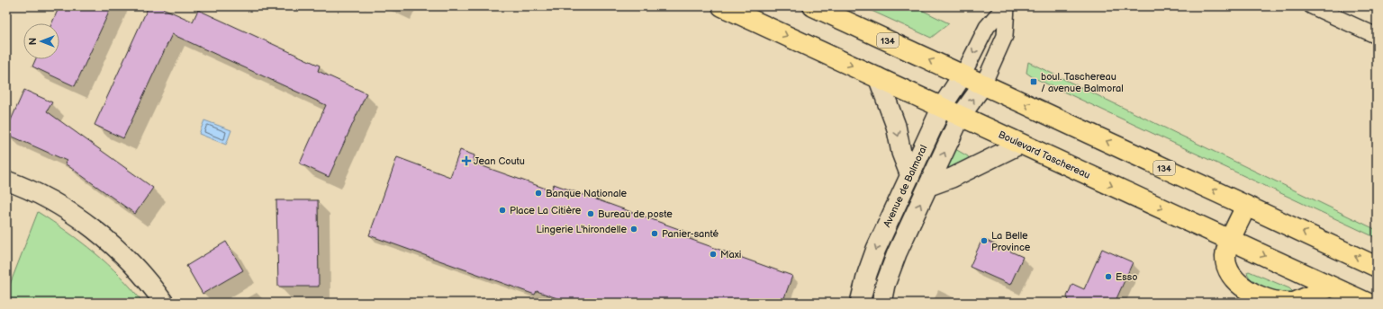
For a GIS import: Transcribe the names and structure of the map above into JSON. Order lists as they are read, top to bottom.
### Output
{
  "streets": {
    "main road": ["134", "Boulevard Taschereau"],
    "street": ["Avenue de Balmoral"]
  },
  "crossings": [
    ["134", "Avenue de Balmoral"],
    ["Boulevard Taschereau", "Avenue de Balmoral"]
  ],
  "places": {
    "transit": ["boul. Taschereau / avenue Balmoral"],
    "health": ["Jean Coutu"],
    "other": [
      "Banque Nationale",
      "Place La Citière",
      "Bureau de poste",
      "Lingerie L'hirondelle",
      "Panier-santé",
      "La Belle Province",
      "Maxi",
      "Esso"
    ]
  },
  "north": "left"
}
